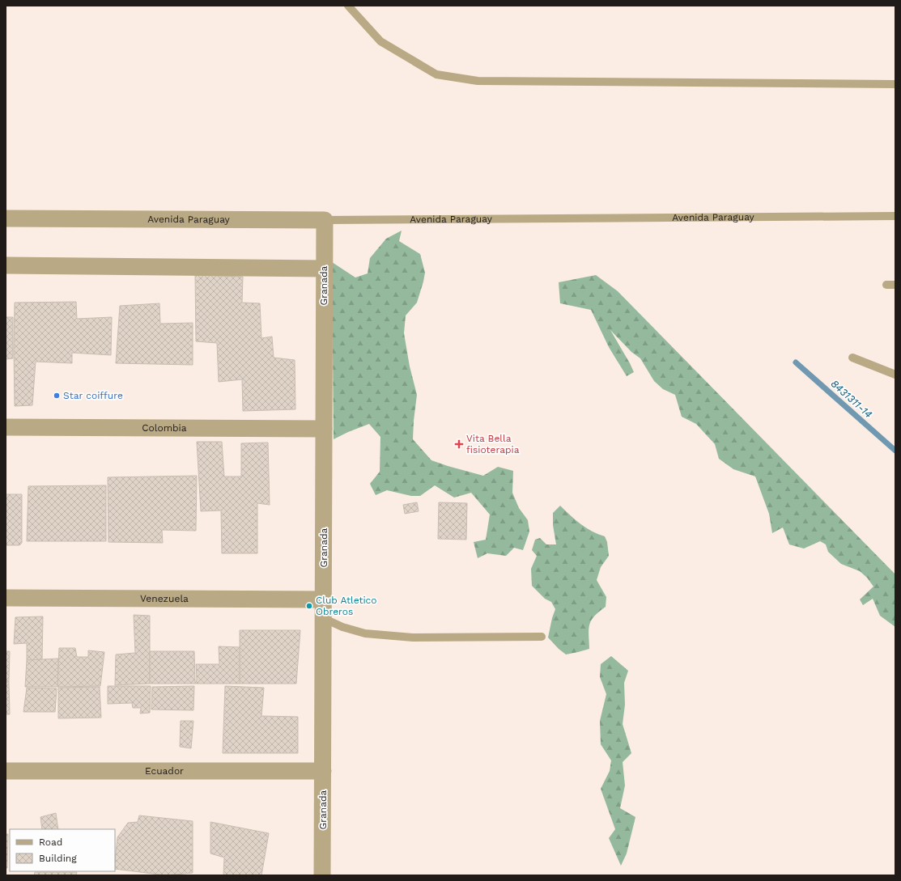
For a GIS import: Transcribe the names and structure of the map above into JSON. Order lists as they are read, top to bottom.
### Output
{
  "streets": {
    "street": [
      "Avenida Paraguay",
      "Granada",
      "Colombia",
      "Venezuela",
      "Ecuador"
    ]
  },
  "crossings": [
    ["Avenida Paraguay", "Granada"],
    ["Granada", "Colombia"],
    ["Granada", "Venezuela"],
    ["Granada", "Ecuador"]
  ],
  "water": ["8431311-14"],
  "places": {
    "other": ["Star coiffure", "Club Atletico Obreros"],
    "health": ["Vita Bella fisioterapia"]
  },
  "legend": ["Road", "Building"]
}
